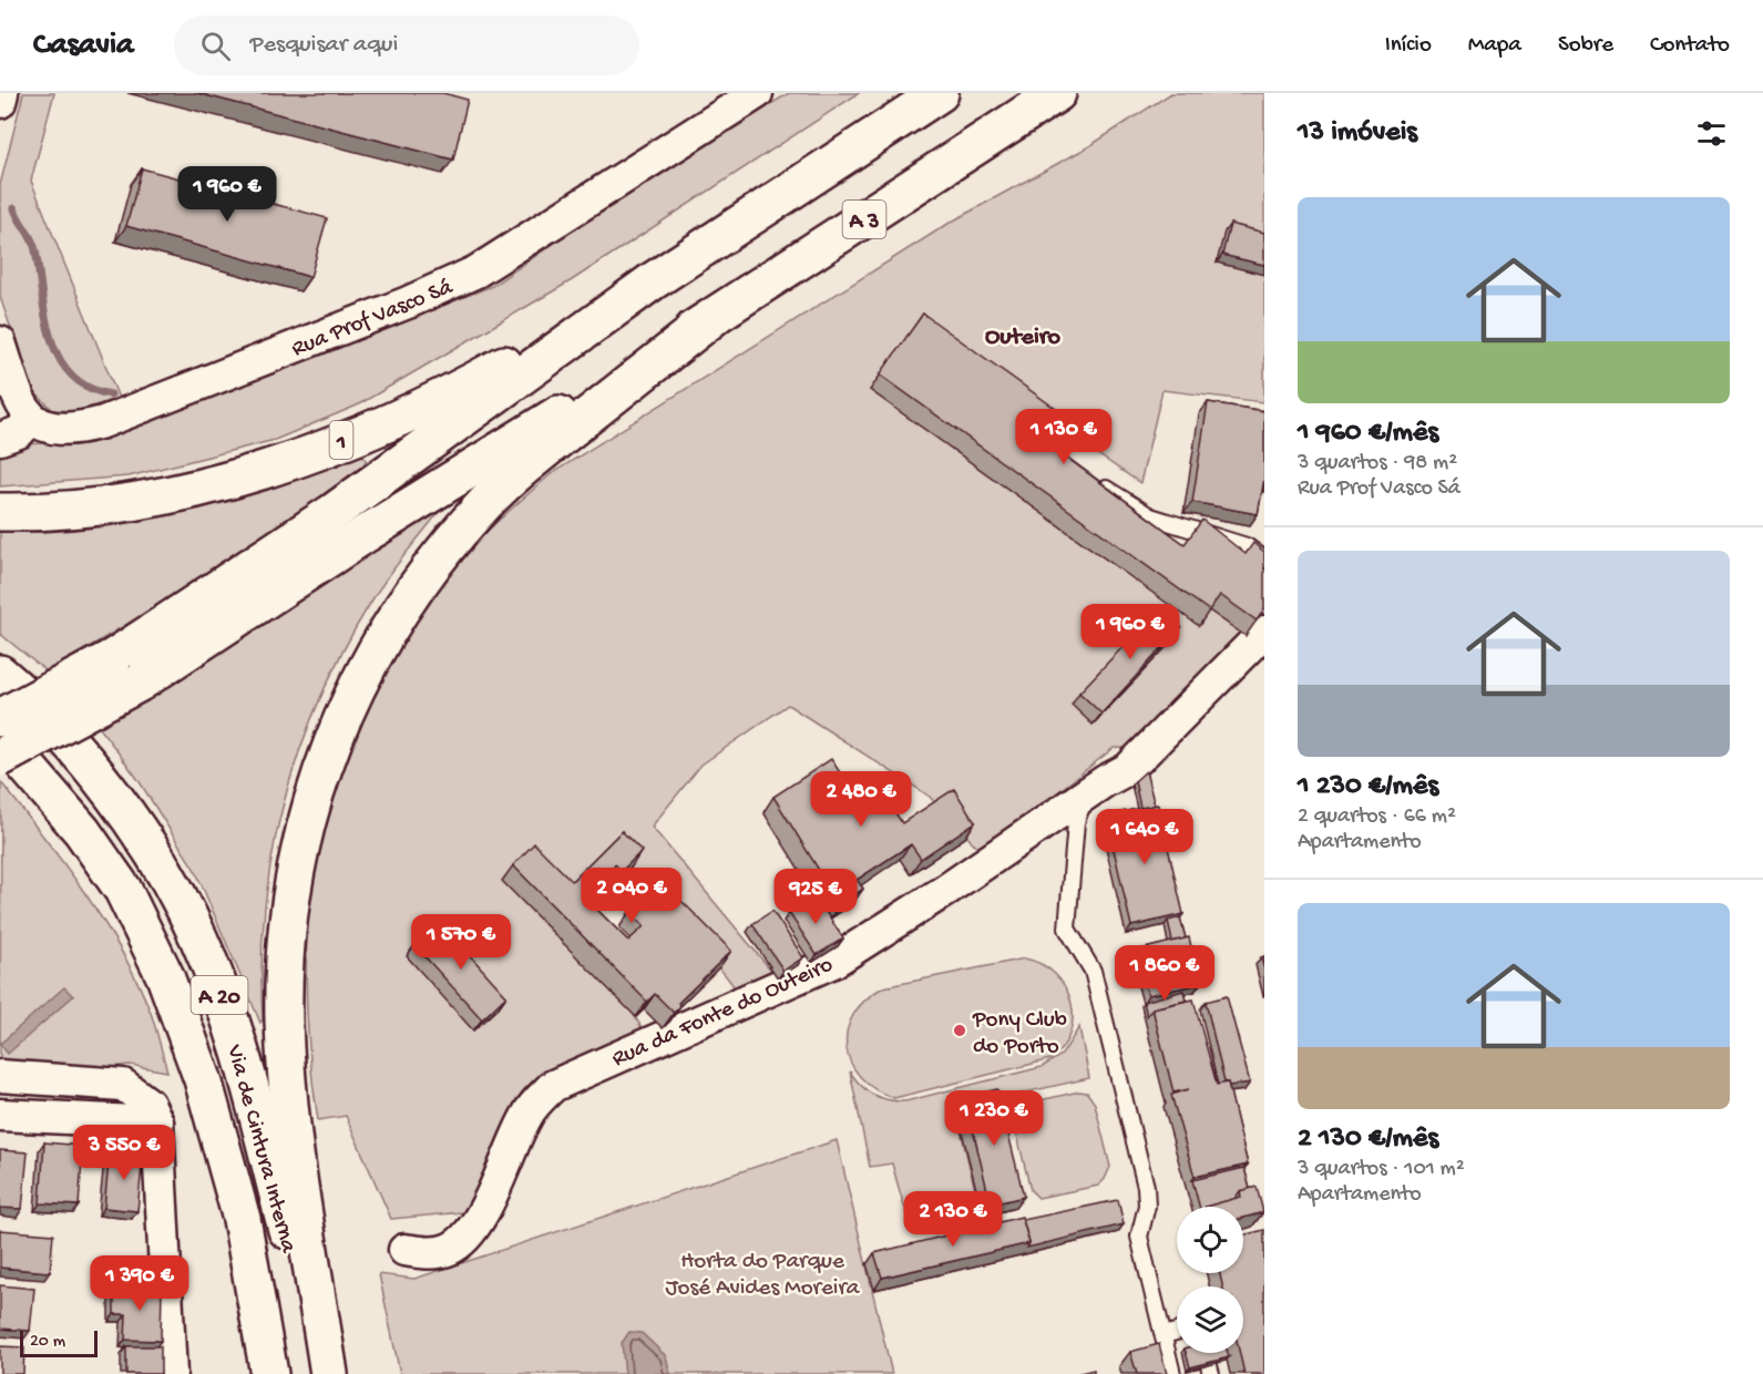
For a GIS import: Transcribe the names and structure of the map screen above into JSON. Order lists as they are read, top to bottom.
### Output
{
  "streets": {
    "highway": [
      "A 3",
      "1",
      "A 20",
      "Via de Cintura Interna"
    ],
    "street": ["Rua Prof Vasco Sá", "Rua da Fonte do Outeiro"]
  },
  "districts": ["Outeiro"],
  "parks": ["Horta do Parque José Avides Moreira"],
  "places": ["Pony Club do Porto"],
  "scale_bar": "20 m",
  "page": {
    "header": "Casavia",
    "search": "Pesquisar aqui",
    "nav": [
      "Início",
      "Mapa",
      "Sobre",
      "Contato"
    ],
    "heading": "13 imóveis",
    "price": [
      "1 960 €",
      "1 130 €",
      "1 960 €",
      "2 480 €",
      "1 640 €",
      "2 040 €",
      "925 €",
      "1 570 €",
      "1 860 €",
      "1 230 €",
      "3 550 €",
      "2 130 €",
      "1 390 €"
    ],
    "list": [
      {
        "name": "1 960 €/mês",
        "note": "3 quartos · 98 m² · Rua Prof Vasco Sá"
      },
      {
        "name": "1 230 €/mês",
        "note": "2 quartos · 66 m² · Apartamento"
      },
      {
        "name": "2 130 €/mês",
        "note": "3 quartos · 101 m² · Apartamento"
      }
    ],
    "scale": "20 m"
  }
}
